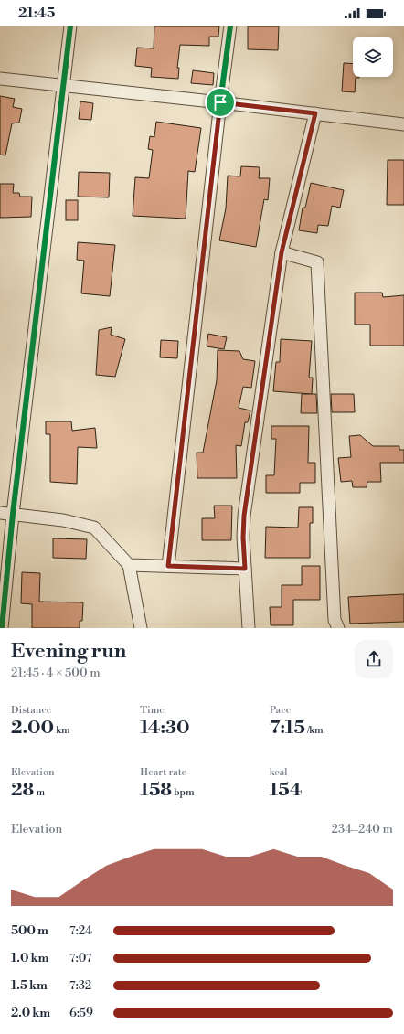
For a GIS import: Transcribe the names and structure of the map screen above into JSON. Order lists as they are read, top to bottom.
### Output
{
  "page": {
    "status": "21:45",
    "heading": ["Evening run", "21:45 · 4 × 500 m"],
    "stats": [
      ["Distance", "2.00 km"],
      ["Time", "14:30"],
      ["Pace", "7:15 /km"],
      ["Elevation", "28 m"],
      ["Heart rate", "158 bpm"],
      ["kcal", "154"]
    ],
    "chart": ["Elevation", "234–240 m"],
    "list": [
      {
        "name": "500 m",
        "note": "7:24"
      },
      {
        "name": "1.0 km",
        "note": "7:07"
      },
      {
        "name": "1.5 km",
        "note": "7:32"
      },
      {
        "name": "2.0 km",
        "note": "6:59"
      }
    ]
  }
}
